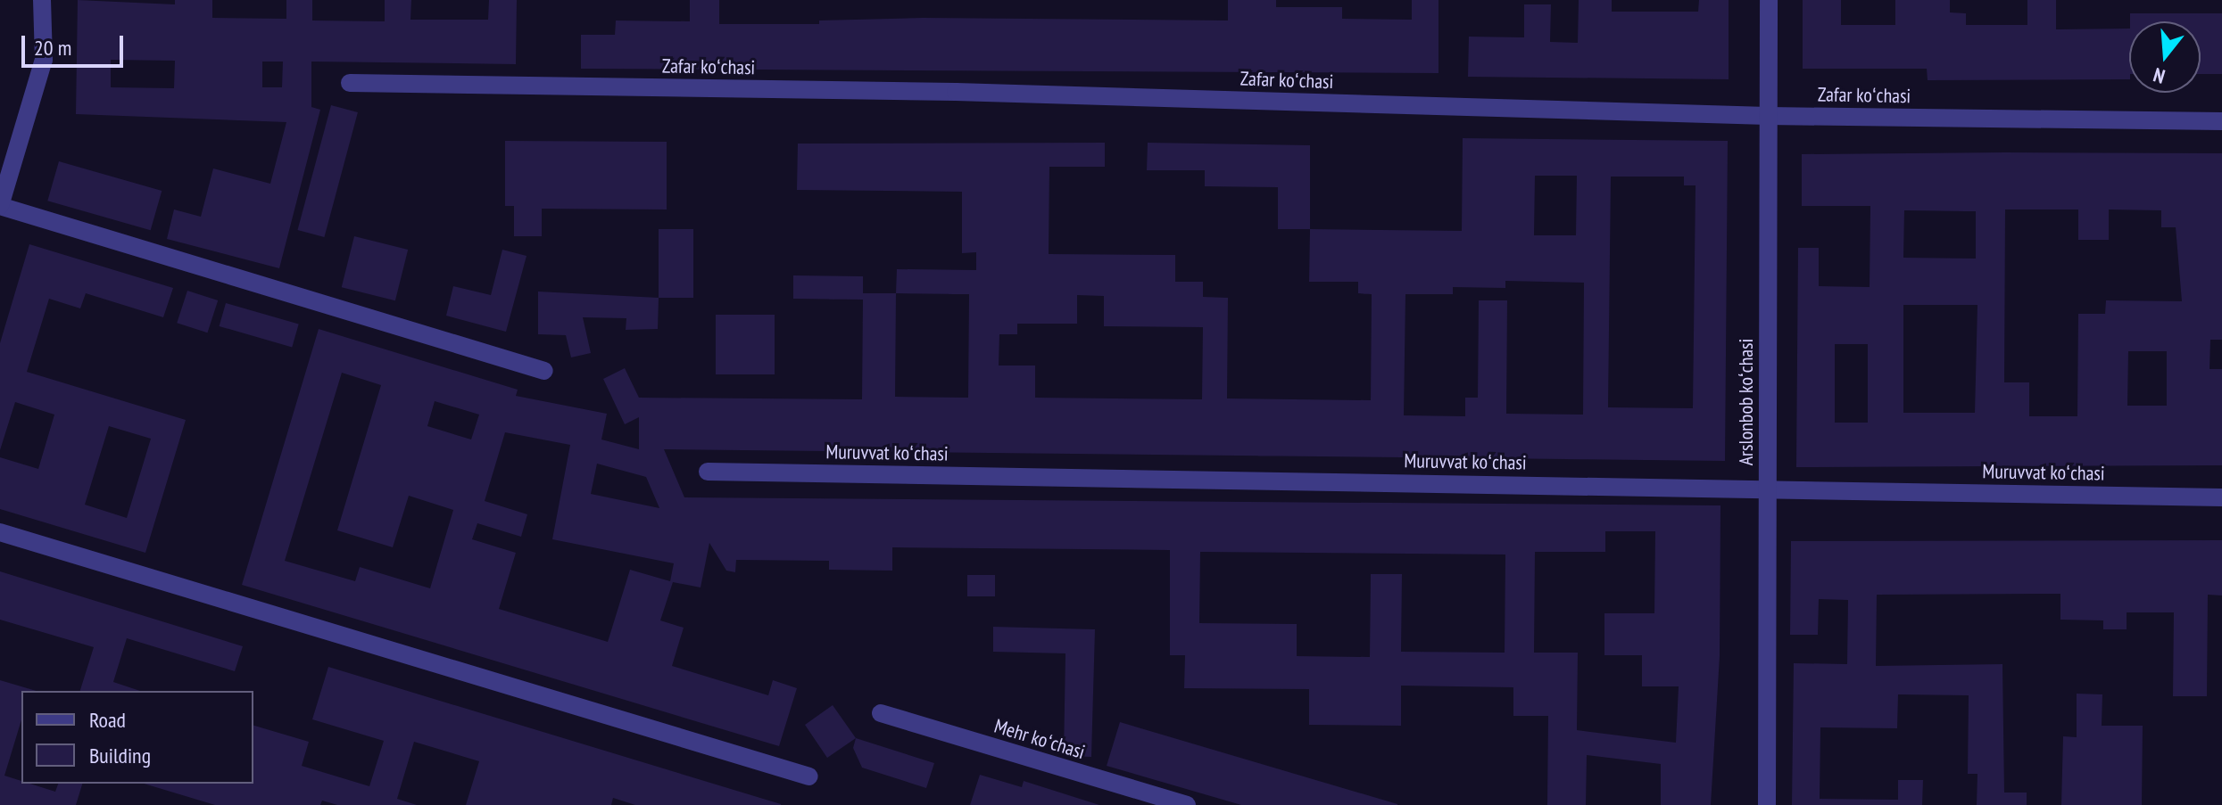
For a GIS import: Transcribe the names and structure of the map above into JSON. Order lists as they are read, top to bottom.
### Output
{
  "streets": {
    "street": [
      "Zafar koʻchasi",
      "Arslonbob koʻchasi",
      "Muruvvat koʻchasi",
      "Mehr koʻchasi"
    ]
  },
  "crossings": [
    ["Zafar koʻchasi", "Arslonbob koʻchasi"],
    ["Arslonbob koʻchasi", "Muruvvat koʻchasi"]
  ],
  "legend": ["Road", "Building"],
  "scale_bar": "20 m",
  "north": "bottom"
}
